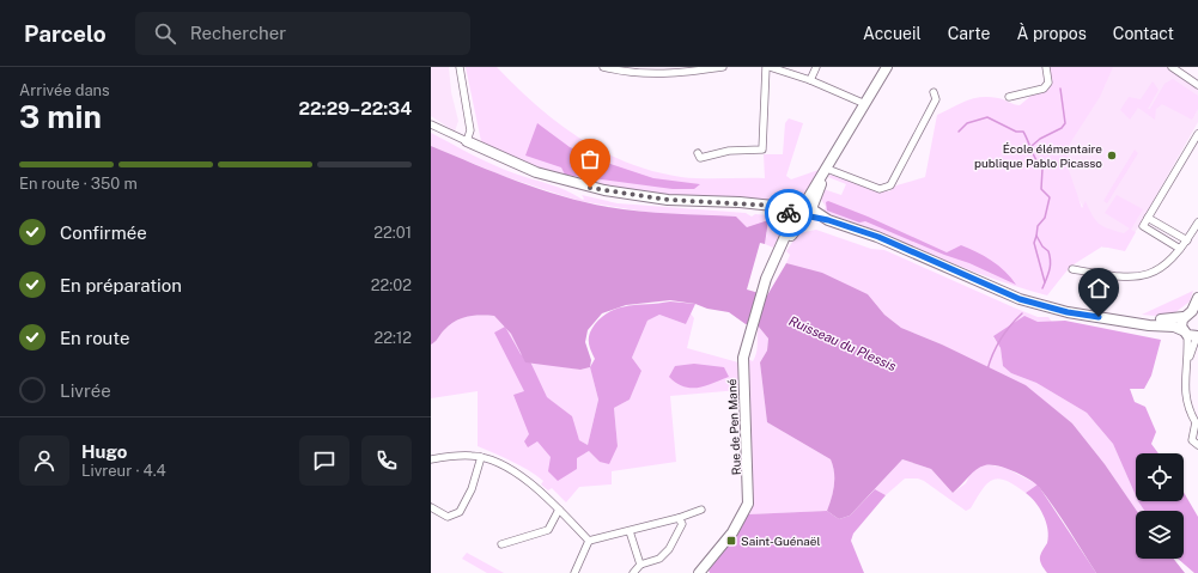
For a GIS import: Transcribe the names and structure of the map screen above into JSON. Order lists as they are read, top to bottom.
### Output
{
  "streets": {
    "street": ["Rue de Pen Mané"]
  },
  "water": ["Ruisseau du Plessis"],
  "places": {
    "other": ["École élémentaire publique Pablo Picasso"],
    "transit": ["Saint-Guénaël"]
  },
  "page": {
    "header": "Parcelo",
    "search": "Rechercher",
    "nav": [
      "Accueil",
      "Carte",
      "À propos",
      "Contact"
    ],
    "heading": ["3 min", "Arrivée dans", "22:29–22:34"],
    "panel": ["Hugo", "Livreur · 4.4"],
    "bar": "En route · 350 m",
    "list": [
      ["Confirmée", "22:01"],
      ["En préparation", "22:02"],
      ["En route", "22:12"],
      "Livrée"
    ]
  }
}
